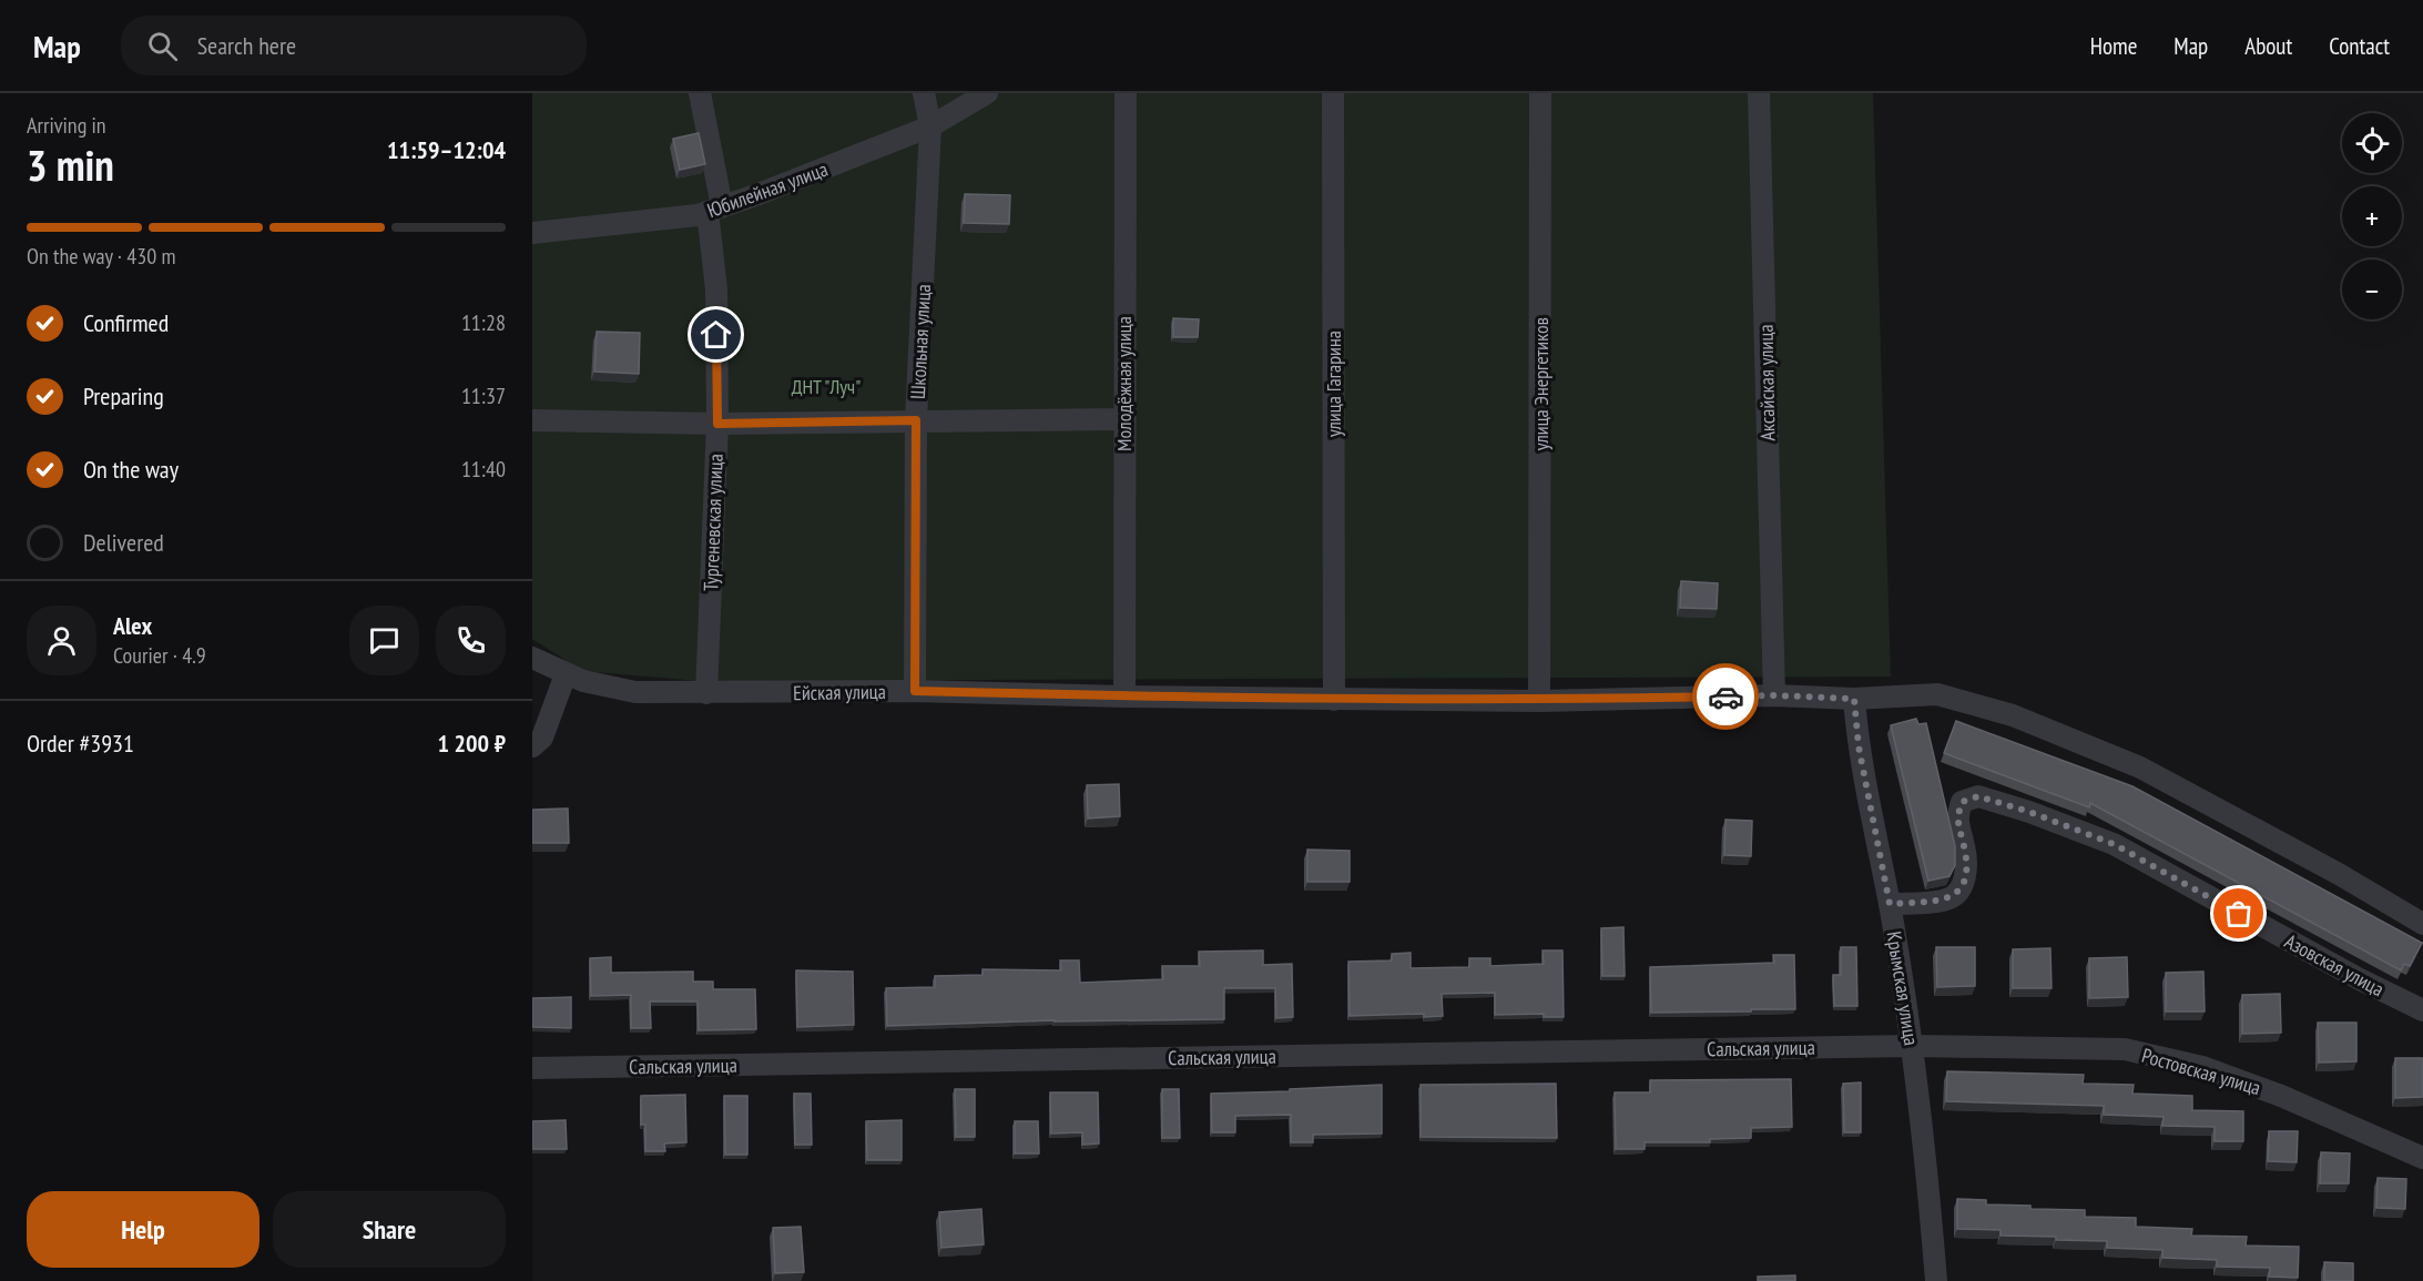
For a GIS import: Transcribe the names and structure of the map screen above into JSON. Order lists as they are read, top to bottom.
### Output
{
  "streets": {
    "street": [
      "Юбилейная улица",
      "Школьная улица",
      "Аксайская улица",
      "Молодёжная улица",
      "улица Гагарина",
      "улица Энергетиков",
      "Тургеневская улица",
      "Ейская улица",
      "Азовская улица",
      "Крымская улица",
      "Сальская улица",
      "Ростовская улица"
    ]
  },
  "crossings": [
    ["Юбилейная улица", "Школьная улица"],
    ["Юбилейная улица", "Тургеневская улица"],
    ["Школьная улица", "Ейская улица"],
    ["Аксайская улица", "Ейская улица"],
    ["Молодёжная улица", "Ейская улица"],
    ["улица Гагарина", "Ейская улица"],
    ["улица Энергетиков", "Ейская улица"],
    ["Тургеневская улица", "Ейская улица"],
    ["Ейская улица", "Крымская улица"],
    ["Азовская улица", "Крымская улица"],
    ["Крымская улица", "Сальская улица"],
    ["Крымская улица", "Ростовская улица"],
    ["Сальская улица", "Ростовская улица"]
  ],
  "parks": ["ДНТ \"Луч\""],
  "page": {
    "header": "Map",
    "search": "Search here",
    "nav": [
      "Home",
      "Map",
      "About",
      "Contact"
    ],
    "heading": ["3 min", "Arriving in", "11:59–12:04"],
    "panel": [
      "Alex",
      "Courier · 4.9",
      "Order #3931",
      "1 200 ₽"
    ],
    "map_buttons": ["+", "−"],
    "bar": "On the way · 430 m",
    "list": [
      ["Confirmed", "11:28"],
      ["Preparing", "11:37"],
      ["On the way", "11:40"],
      "Delivered"
    ],
    "buttons": ["Help", "Share"]
  }
}
